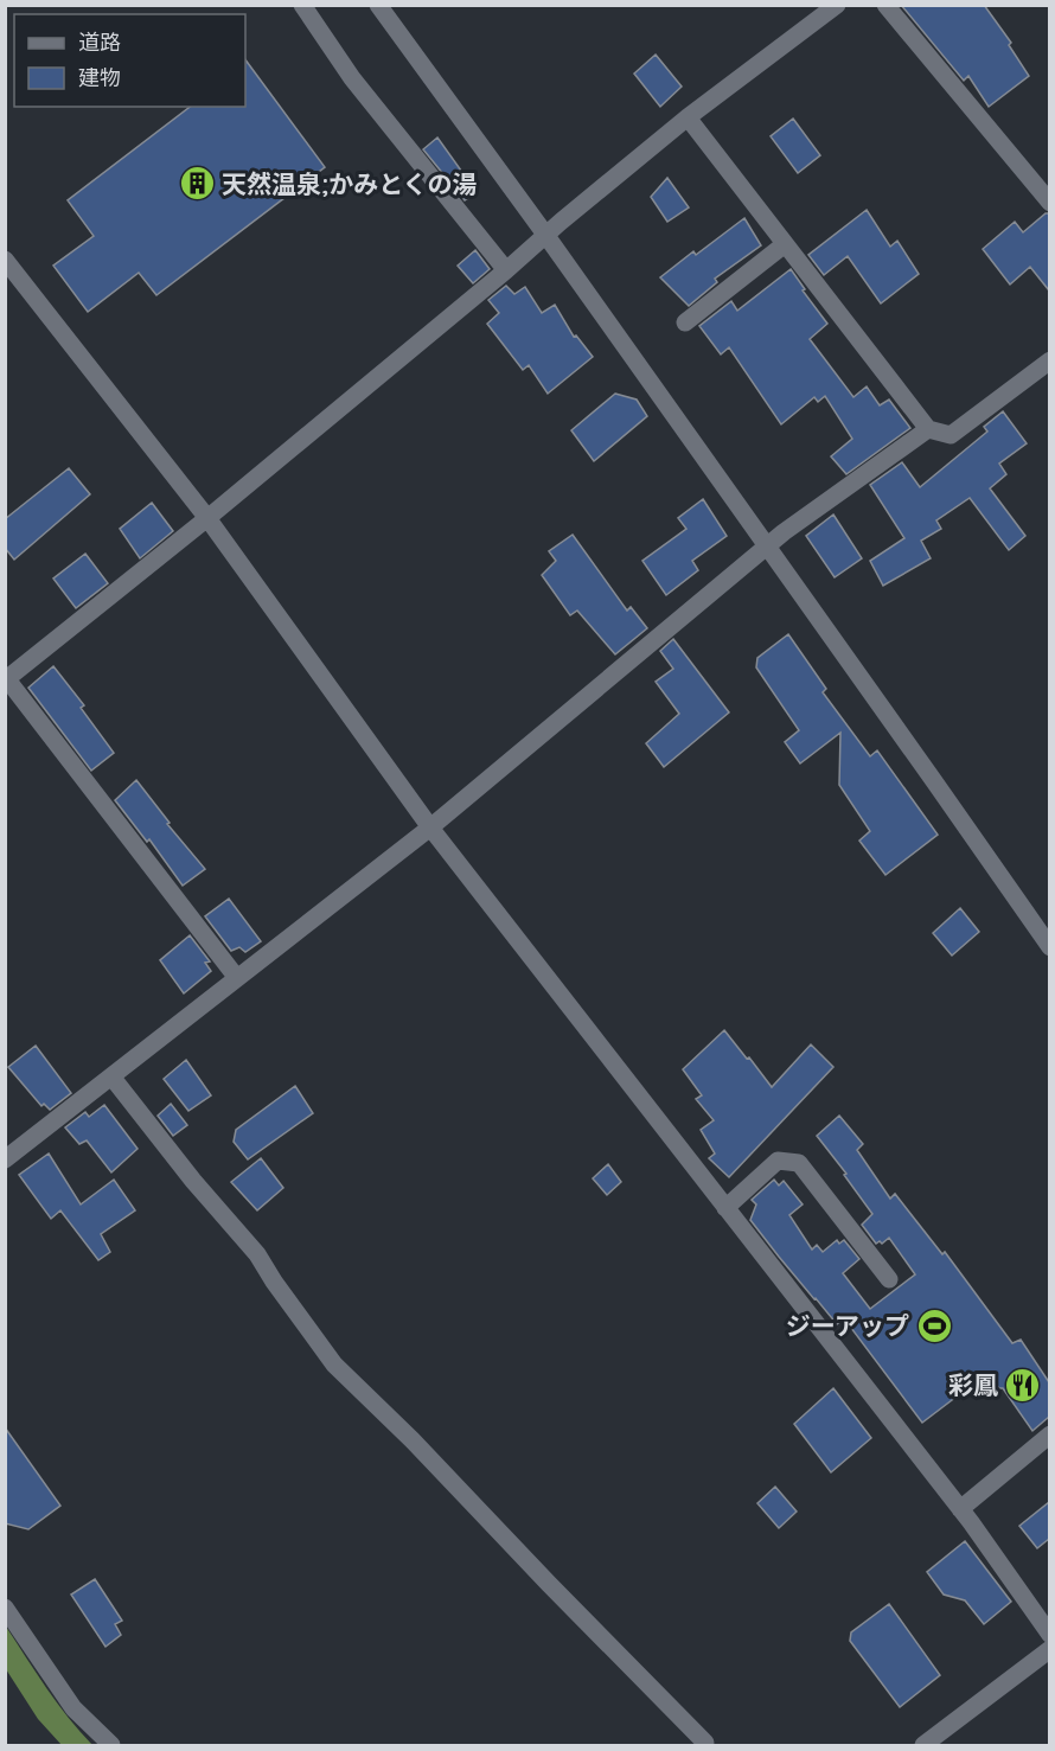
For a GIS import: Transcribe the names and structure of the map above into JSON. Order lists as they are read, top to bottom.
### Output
{
  "places": {
    "building": ["天然温泉;かみとくの湯"],
    "sports": ["ジーアップ"],
    "restaurant": ["彩鳳"]
  },
  "legend": ["道路", "建物"]
}
